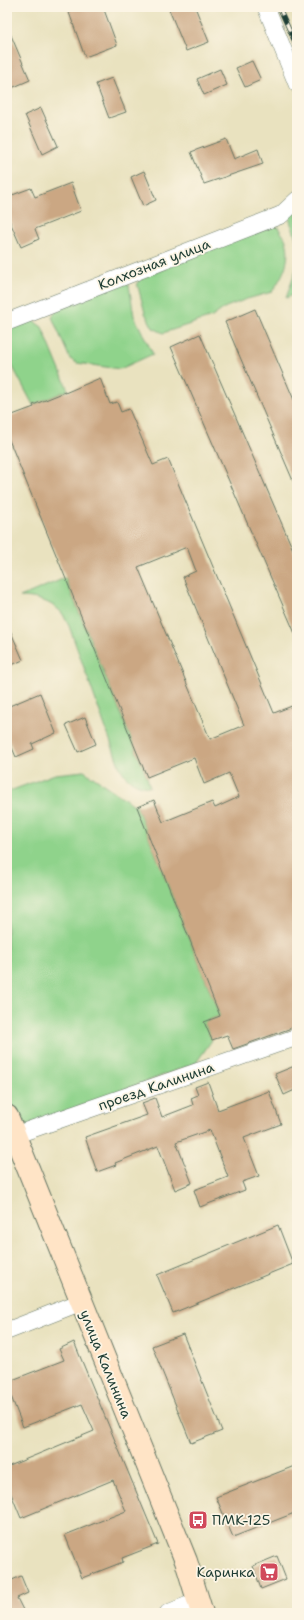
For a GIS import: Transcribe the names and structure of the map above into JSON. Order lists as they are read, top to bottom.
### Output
{
  "streets": {
    "street": ["Колхозная улица", "проезд Калинина", "улица Калинина"]
  },
  "crossings": [
    ["проезд Калинина", "улица Калинина"]
  ],
  "places": {
    "bus stop": ["ПМК-125"],
    "supermarket": ["Каринка"]
  }
}
